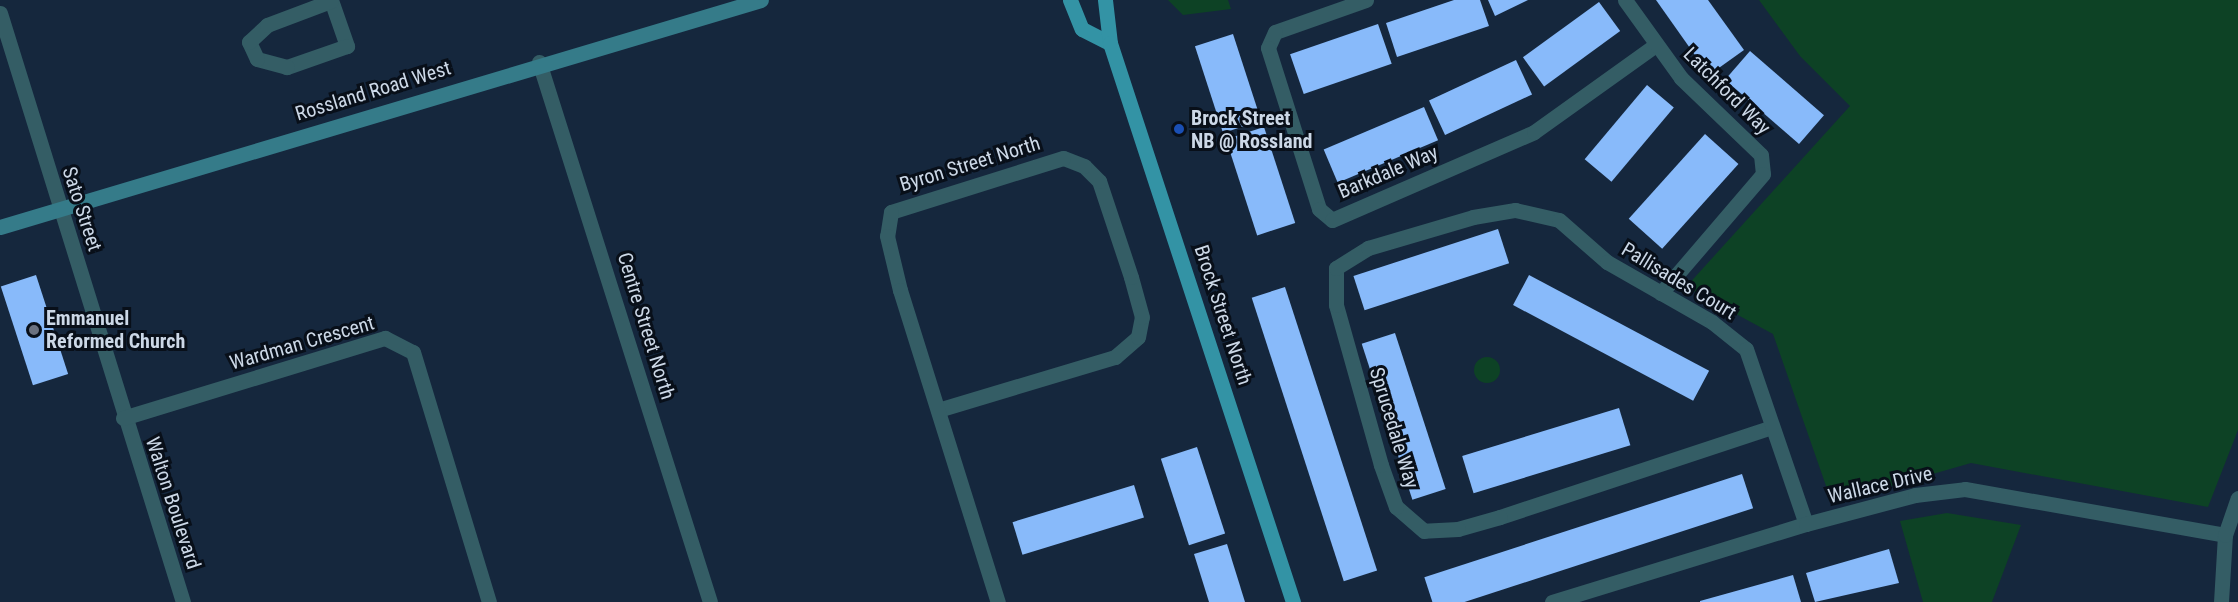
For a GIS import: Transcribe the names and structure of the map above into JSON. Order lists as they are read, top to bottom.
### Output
{
  "streets": {
    "main road": ["Rossland Road West", "Brock Street North"],
    "street": [
      "Latchford Way",
      "Byron Street North",
      "Barkdale Way",
      "Sato Street",
      "Pallisades Court",
      "Centre Street North",
      "Wardman Crescent",
      "Sprucedale Way",
      "Wallace Drive",
      "Walton Boulevard"
    ]
  },
  "crossings": [
    ["Rossland Road West", "Sato Street"],
    ["Rossland Road West", "Centre Street North"],
    ["Latchford Way", "Barkdale Way"],
    ["Latchford Way", "Pallisades Court"],
    ["Sato Street", "Wardman Crescent"],
    ["Sato Street", "Walton Boulevard"],
    ["Pallisades Court", "Sprucedale Way"],
    ["Pallisades Court", "Wallace Drive"],
    ["Wardman Crescent", "Walton Boulevard"]
  ],
  "places": ["Brock Street NB @ Rossland", "Emmanuel Reformed Church"]
}
